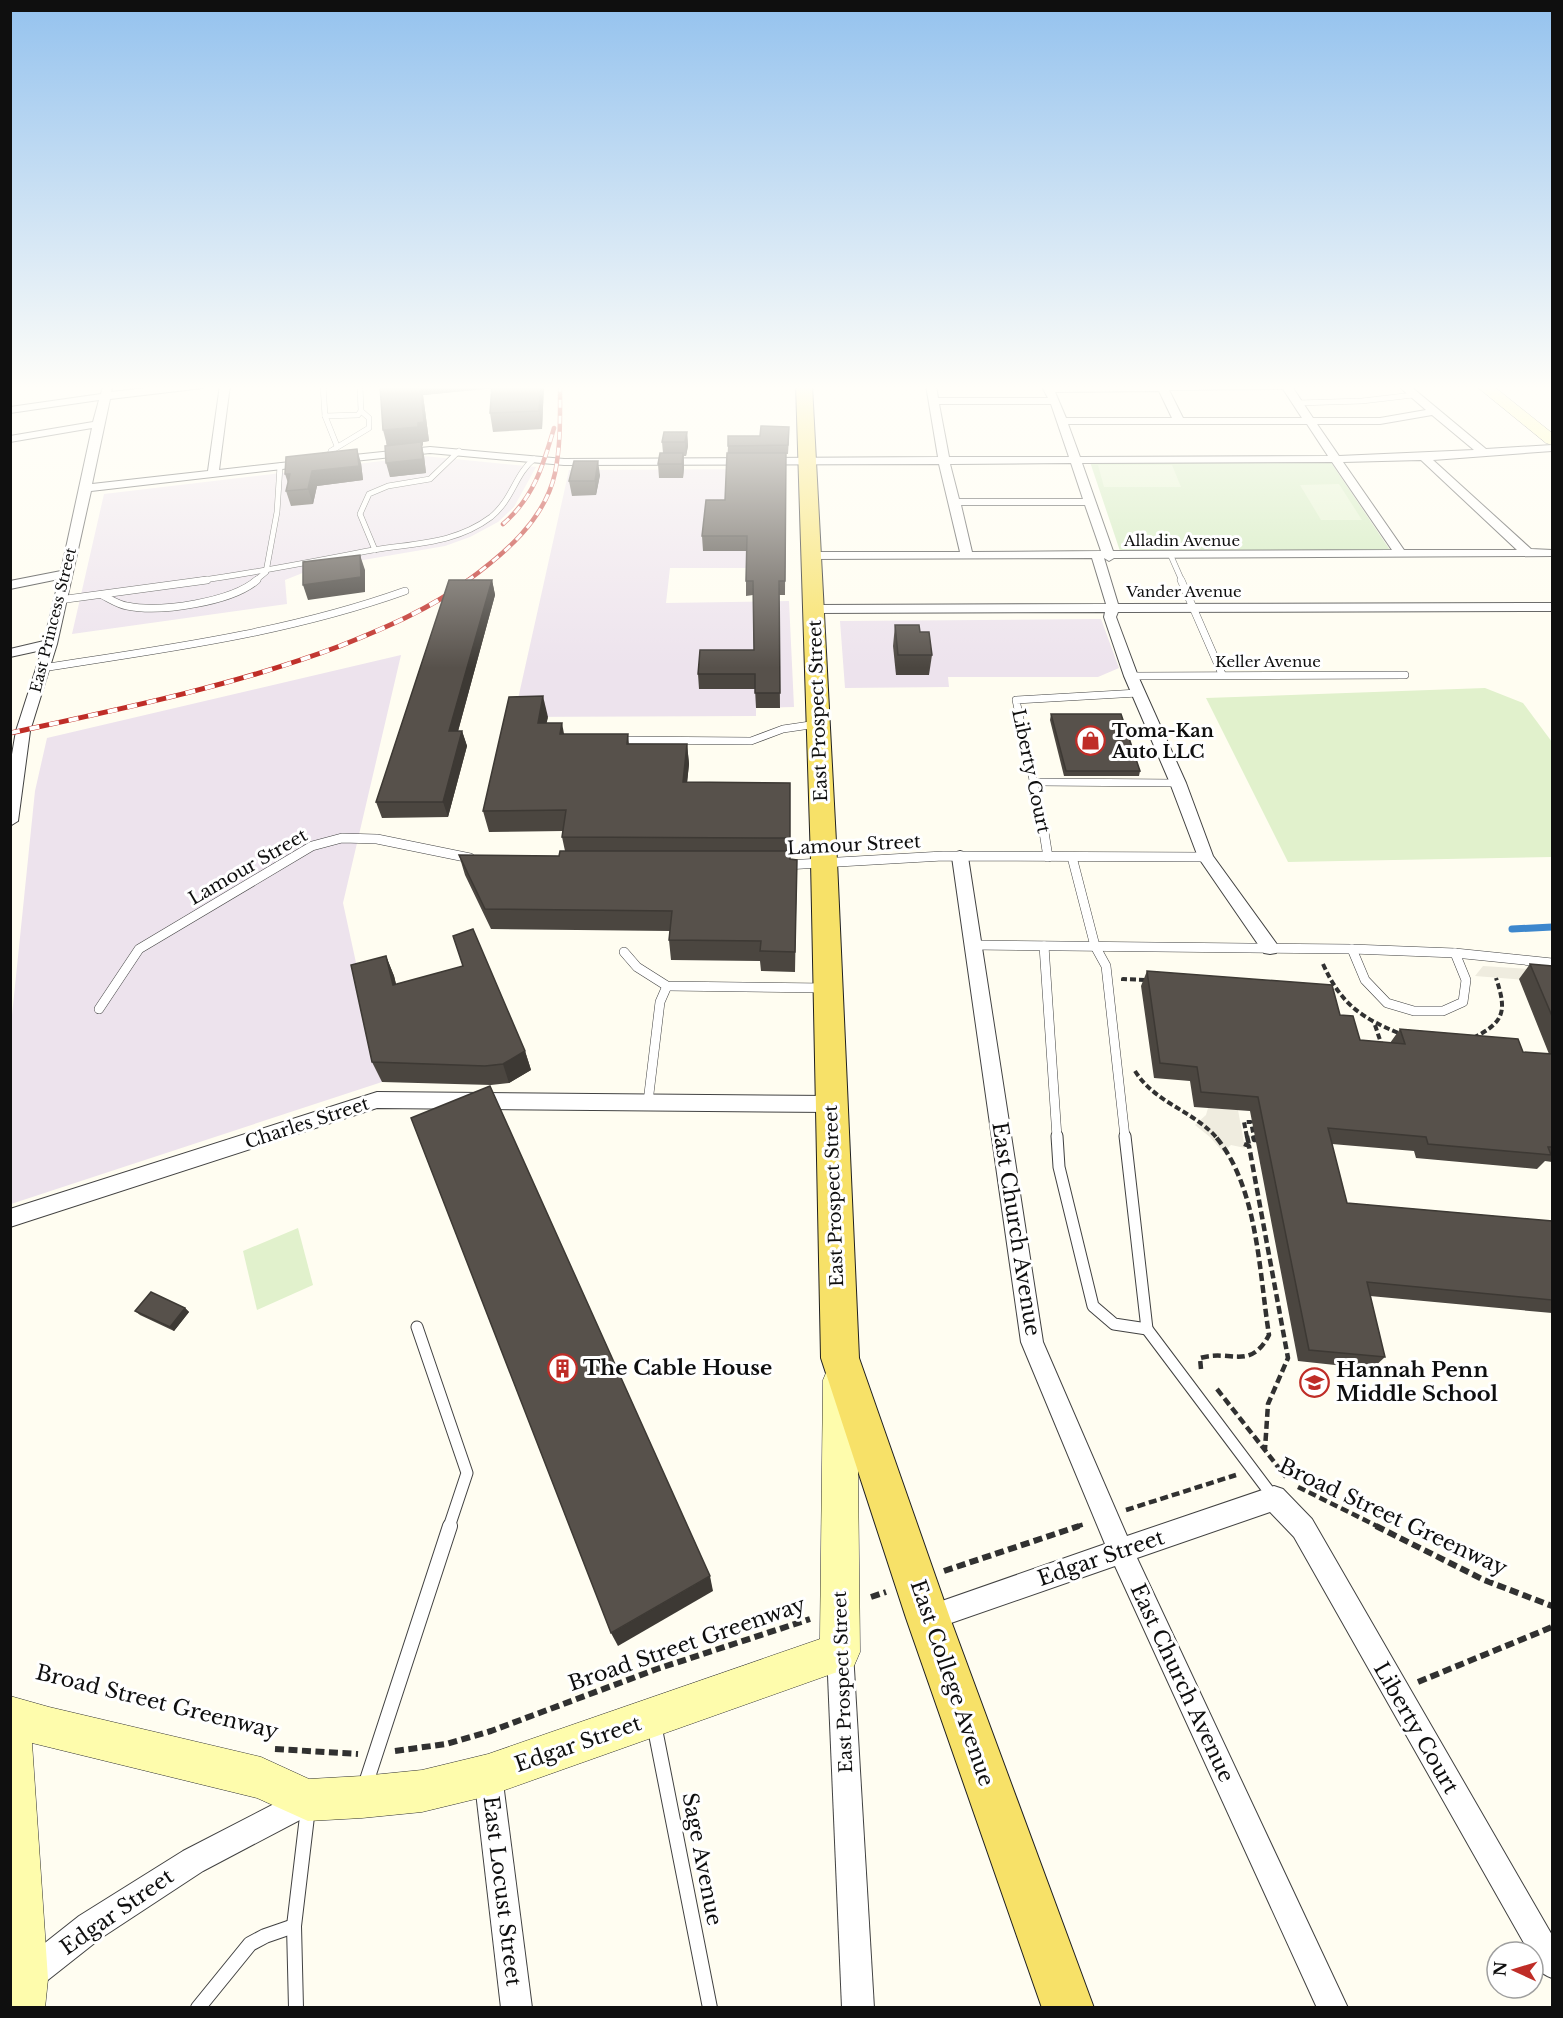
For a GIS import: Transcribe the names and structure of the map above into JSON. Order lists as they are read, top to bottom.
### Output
{
  "streets": {
    "main road": ["East Prospect Street", "East College Avenue"],
    "street": [
      "Alladin Avenue",
      "Vander Avenue",
      "East Princess Street",
      "Liberty Court",
      "Charles Street",
      "East Church Avenue",
      "Edgar Street",
      "East Locust Street"
    ],
    "lane": ["Keller Avenue", "Lamour Street", "Sage Avenue"],
    "path": ["Broad Street Greenway"]
  },
  "crossings": [
    ["Alladin Avenue", "East Prospect Street"],
    ["Vander Avenue", "East Prospect Street"],
    ["East Prospect Street", "Lamour Street"],
    ["East Prospect Street", "Charles Street"],
    ["East Prospect Street", "Broad Street Greenway"],
    ["East Prospect Street", "Edgar Street"],
    ["East Prospect Street", "East College Avenue"],
    ["Liberty Court", "Lamour Street"],
    ["Liberty Court", "Broad Street Greenway"],
    ["Liberty Court", "Edgar Street"],
    ["Lamour Street", "East Church Avenue"],
    ["East Church Avenue", "Broad Street Greenway"],
    ["East Church Avenue", "Edgar Street"],
    ["Broad Street Greenway", "Edgar Street"],
    ["Broad Street Greenway", "East College Avenue"],
    ["Edgar Street", "East College Avenue"],
    ["Edgar Street", "Sage Avenue"],
    ["Edgar Street", "East Locust Street"]
  ],
  "places": {
    "shop": ["Toma-Kan Auto LLC"],
    "building": ["The Cable House"],
    "school or university": ["Hannah Penn Middle School"]
  },
  "north": "left"
}
